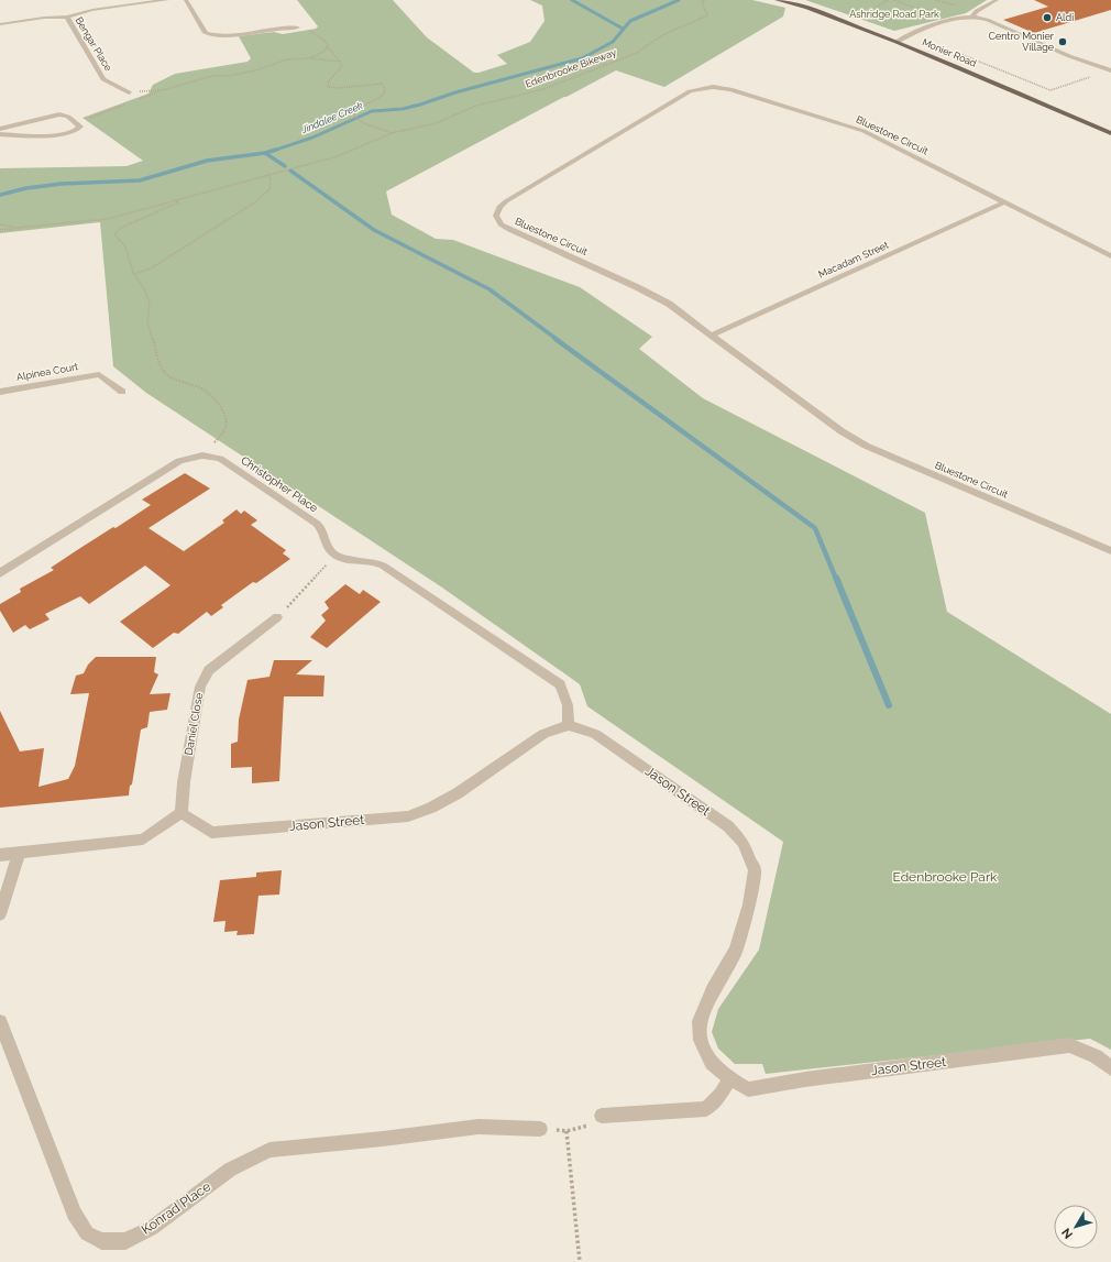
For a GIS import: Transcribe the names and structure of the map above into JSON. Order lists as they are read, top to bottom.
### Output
{
  "streets": {
    "main road": ["Monier Road"],
    "street": [
      "Bengar Place",
      "Bluestone Circuit",
      "Macadam Street",
      "Alpinea Court",
      "Christopher Place",
      "Daniel Close",
      "Jason Street",
      "Konrad Place"
    ],
    "path": ["Edenbrooke Bikeway"]
  },
  "crossings": [
    ["Bluestone Circuit", "Macadam Street"],
    ["Daniel Close", "Jason Street"]
  ],
  "water": ["Jindalee Creek"],
  "parks": ["Ashridge Road Park", "Edenbrooke Park"],
  "places": ["Aldi", "Centro Monier Village"],
  "north": "bottom left"
}
